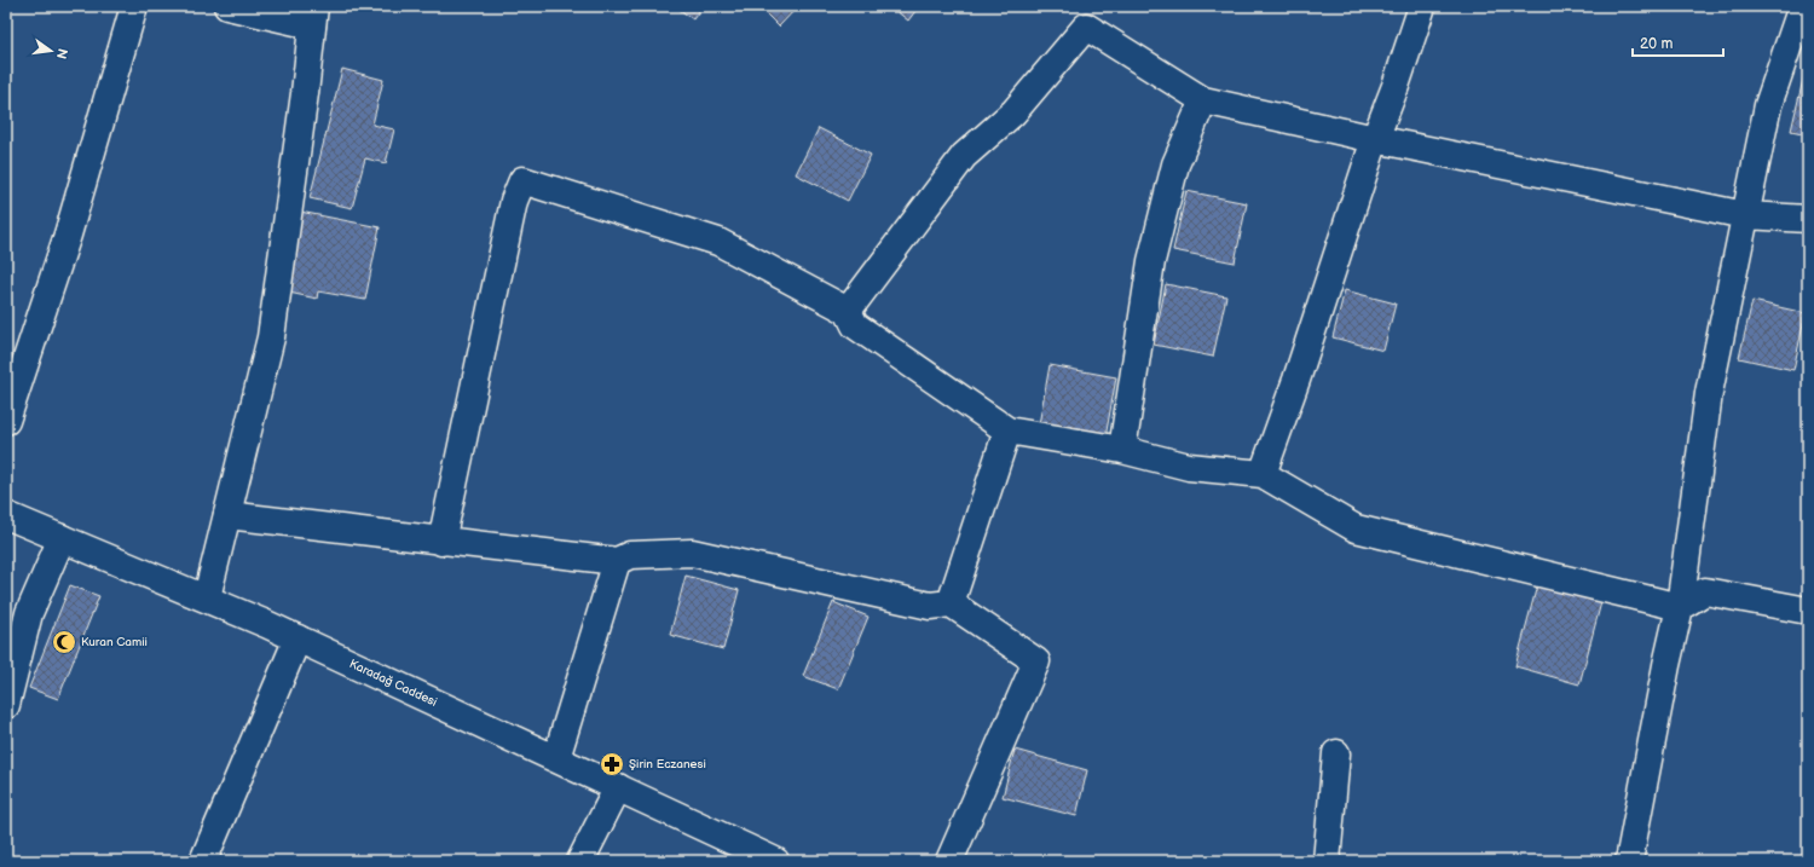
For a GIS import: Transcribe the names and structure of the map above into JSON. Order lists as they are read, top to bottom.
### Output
{
  "streets": {
    "street": ["Karadağ Caddesi"]
  },
  "places": {
    "mosque": ["Kuran Camii"],
    "pharmacy": ["Şirin Eczanesi"]
  },
  "scale_bar": "20 m",
  "north": "right"
}
